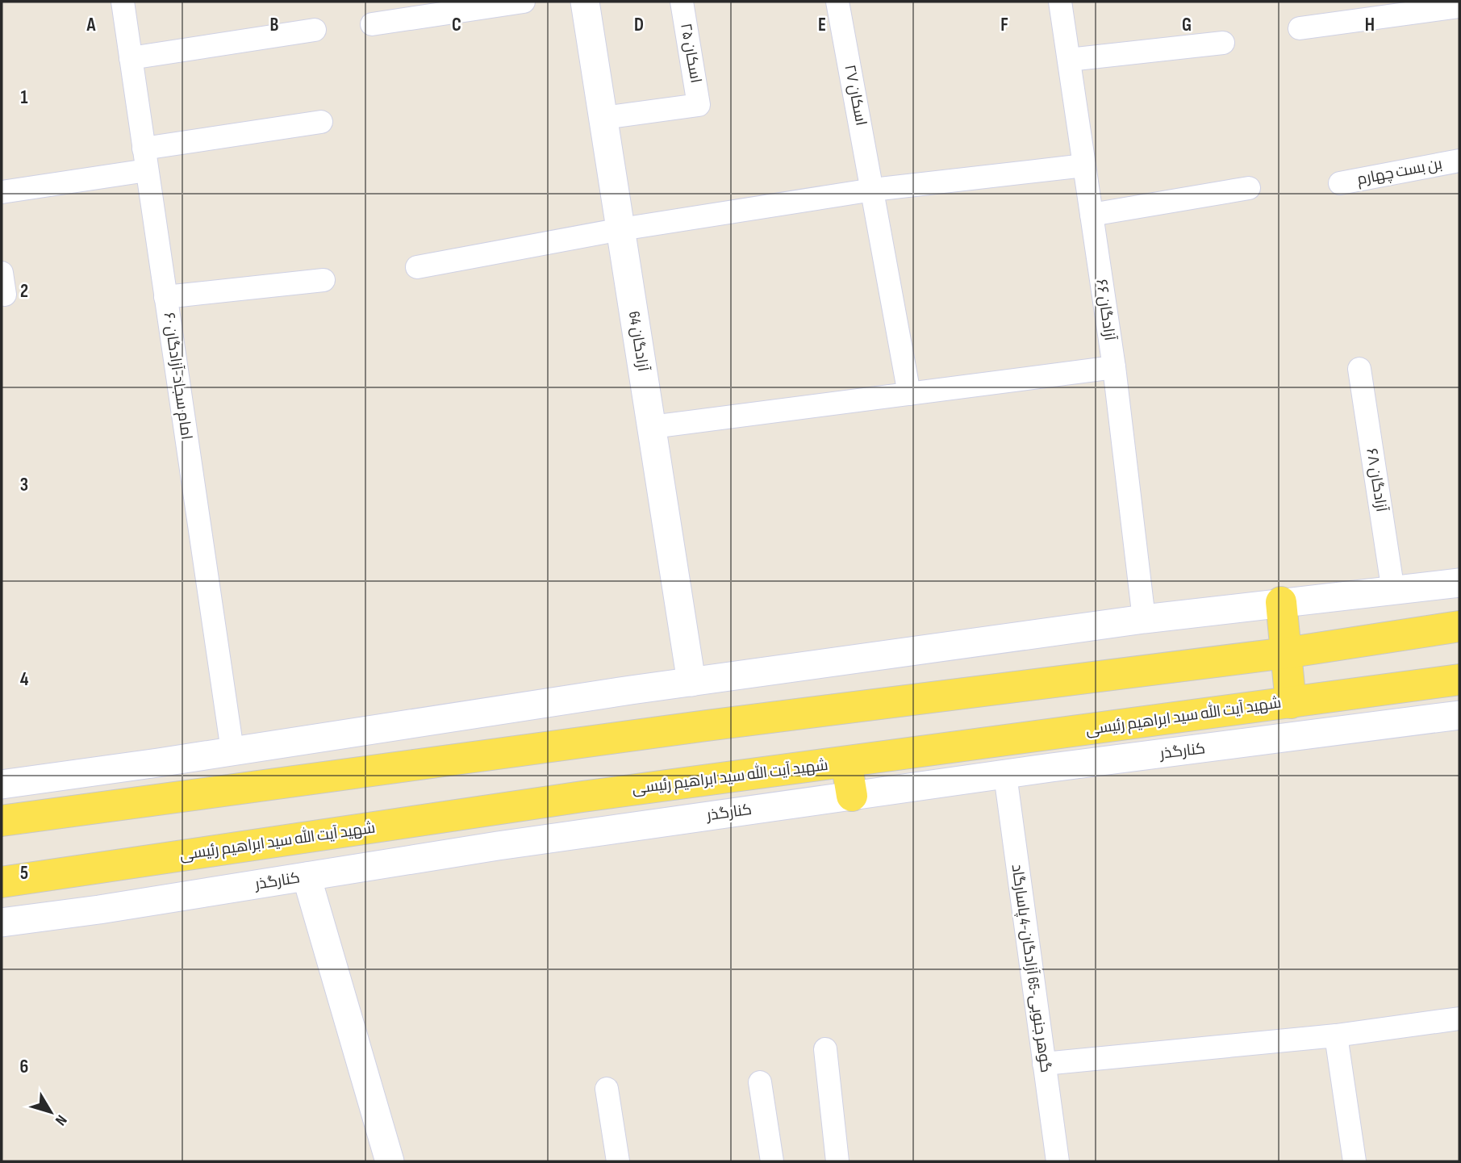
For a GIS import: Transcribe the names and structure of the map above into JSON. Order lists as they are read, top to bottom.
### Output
{
  "streets": {
    "main road": ["شهید آیت الله سید ابراهیم رئیسی"],
    "street": [
      "اسکان ۲۵",
      "اسکان ۲۷",
      "بن بست چهارم",
      "آزادگان ۶۶",
      "آزادگان 64",
      "امام سجاد-آزادگان ۶۰",
      "آزادگان ۶۸",
      "کنارگذر",
      "گوهر جنوبی-65 آزادگان-4 پاسارگاد"
    ]
  },
  "crossings": [
    ["اسکان ۲۵", "آزادگان 64"],
    ["کنارگذر", "گوهر جنوبی-65 آزادگان-4 پاسارگاد"]
  ],
  "north": "bottom right",
  "grid": {
    "columns": [
      "A",
      "B",
      "C",
      "D",
      "E",
      "F",
      "G",
      "H"
    ],
    "rows": [
      "1",
      "2",
      "3",
      "4",
      "5",
      "6"
    ]
  }
}
